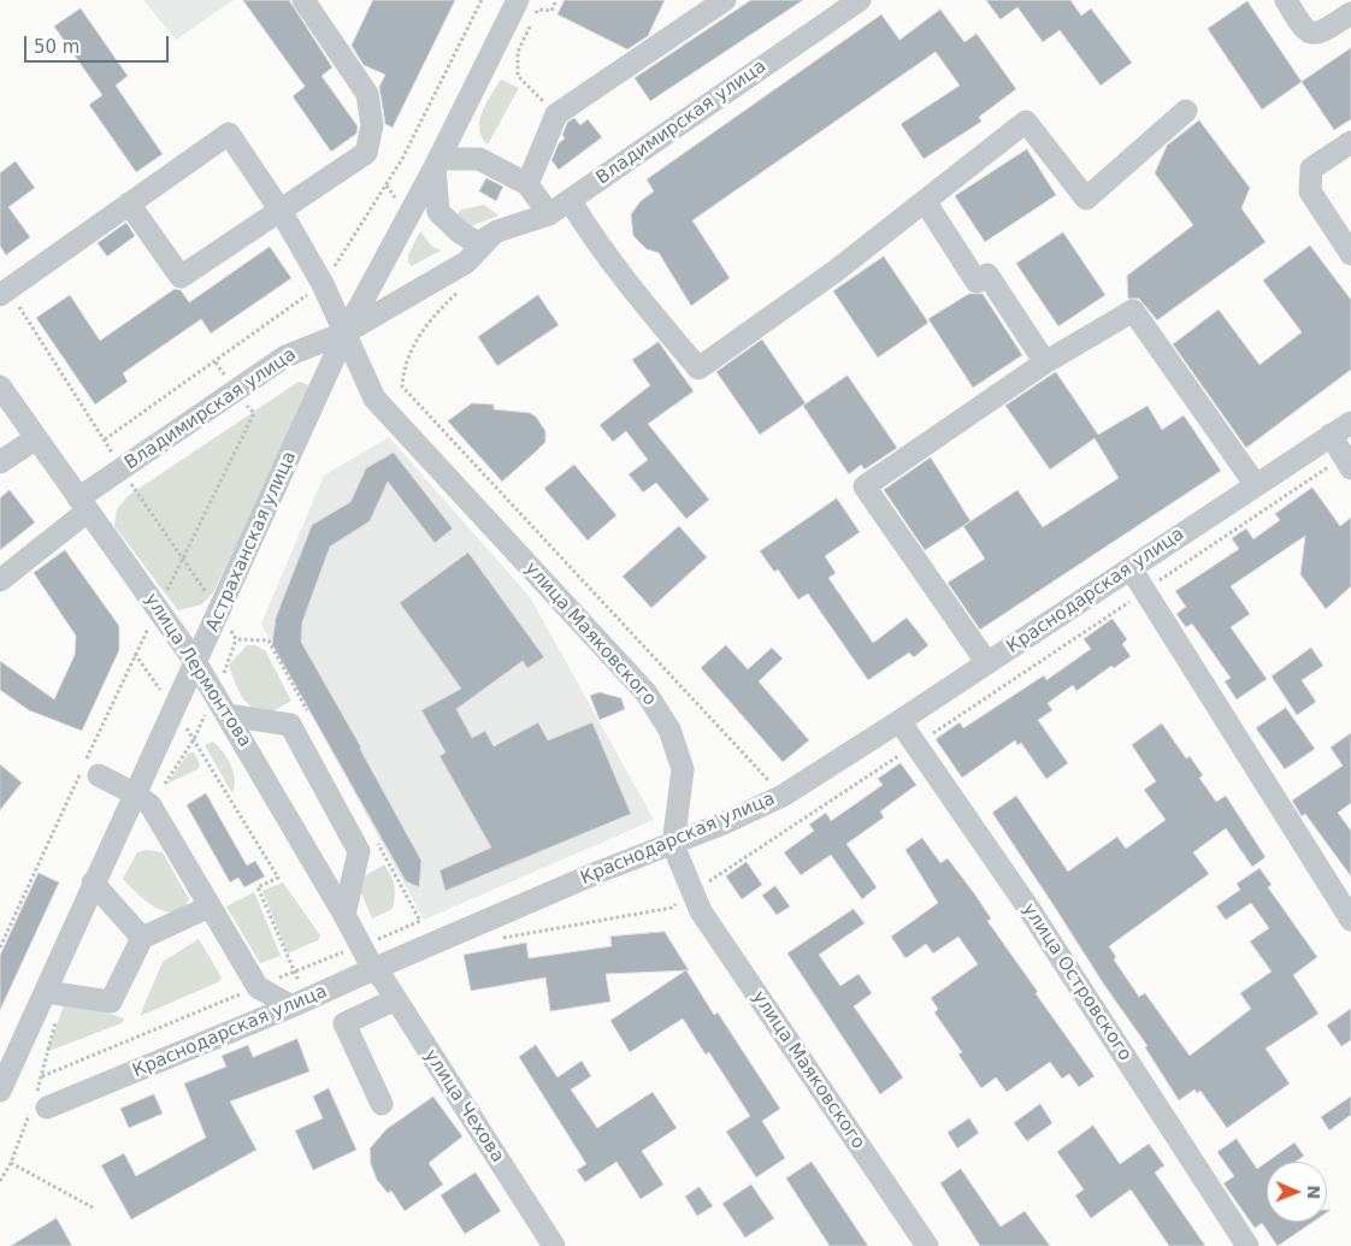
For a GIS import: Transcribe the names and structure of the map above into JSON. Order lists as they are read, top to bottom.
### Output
{
  "streets": {
    "street": [
      "Владимирская улица",
      "Астраханская улица",
      "Краснодарская улица",
      "улица Маяковского",
      "улица Лермонтова",
      "улица Островского",
      "улица Чехова"
    ]
  },
  "crossings": [
    ["Владимирская улица", "Астраханская улица"],
    ["Владимирская улица", "улица Маяковского"],
    ["Владимирская улица", "улица Лермонтова"],
    ["Астраханская улица", "улица Маяковского"],
    ["Астраханская улица", "улица Лермонтова"],
    ["Краснодарская улица", "улица Маяковского"],
    ["Краснодарская улица", "улица Лермонтова"],
    ["Краснодарская улица", "улица Островского"],
    ["Краснодарская улица", "улица Чехова"],
    ["улица Лермонтова", "улица Чехова"]
  ],
  "scale_bar": "50 m",
  "north": "right"
}
